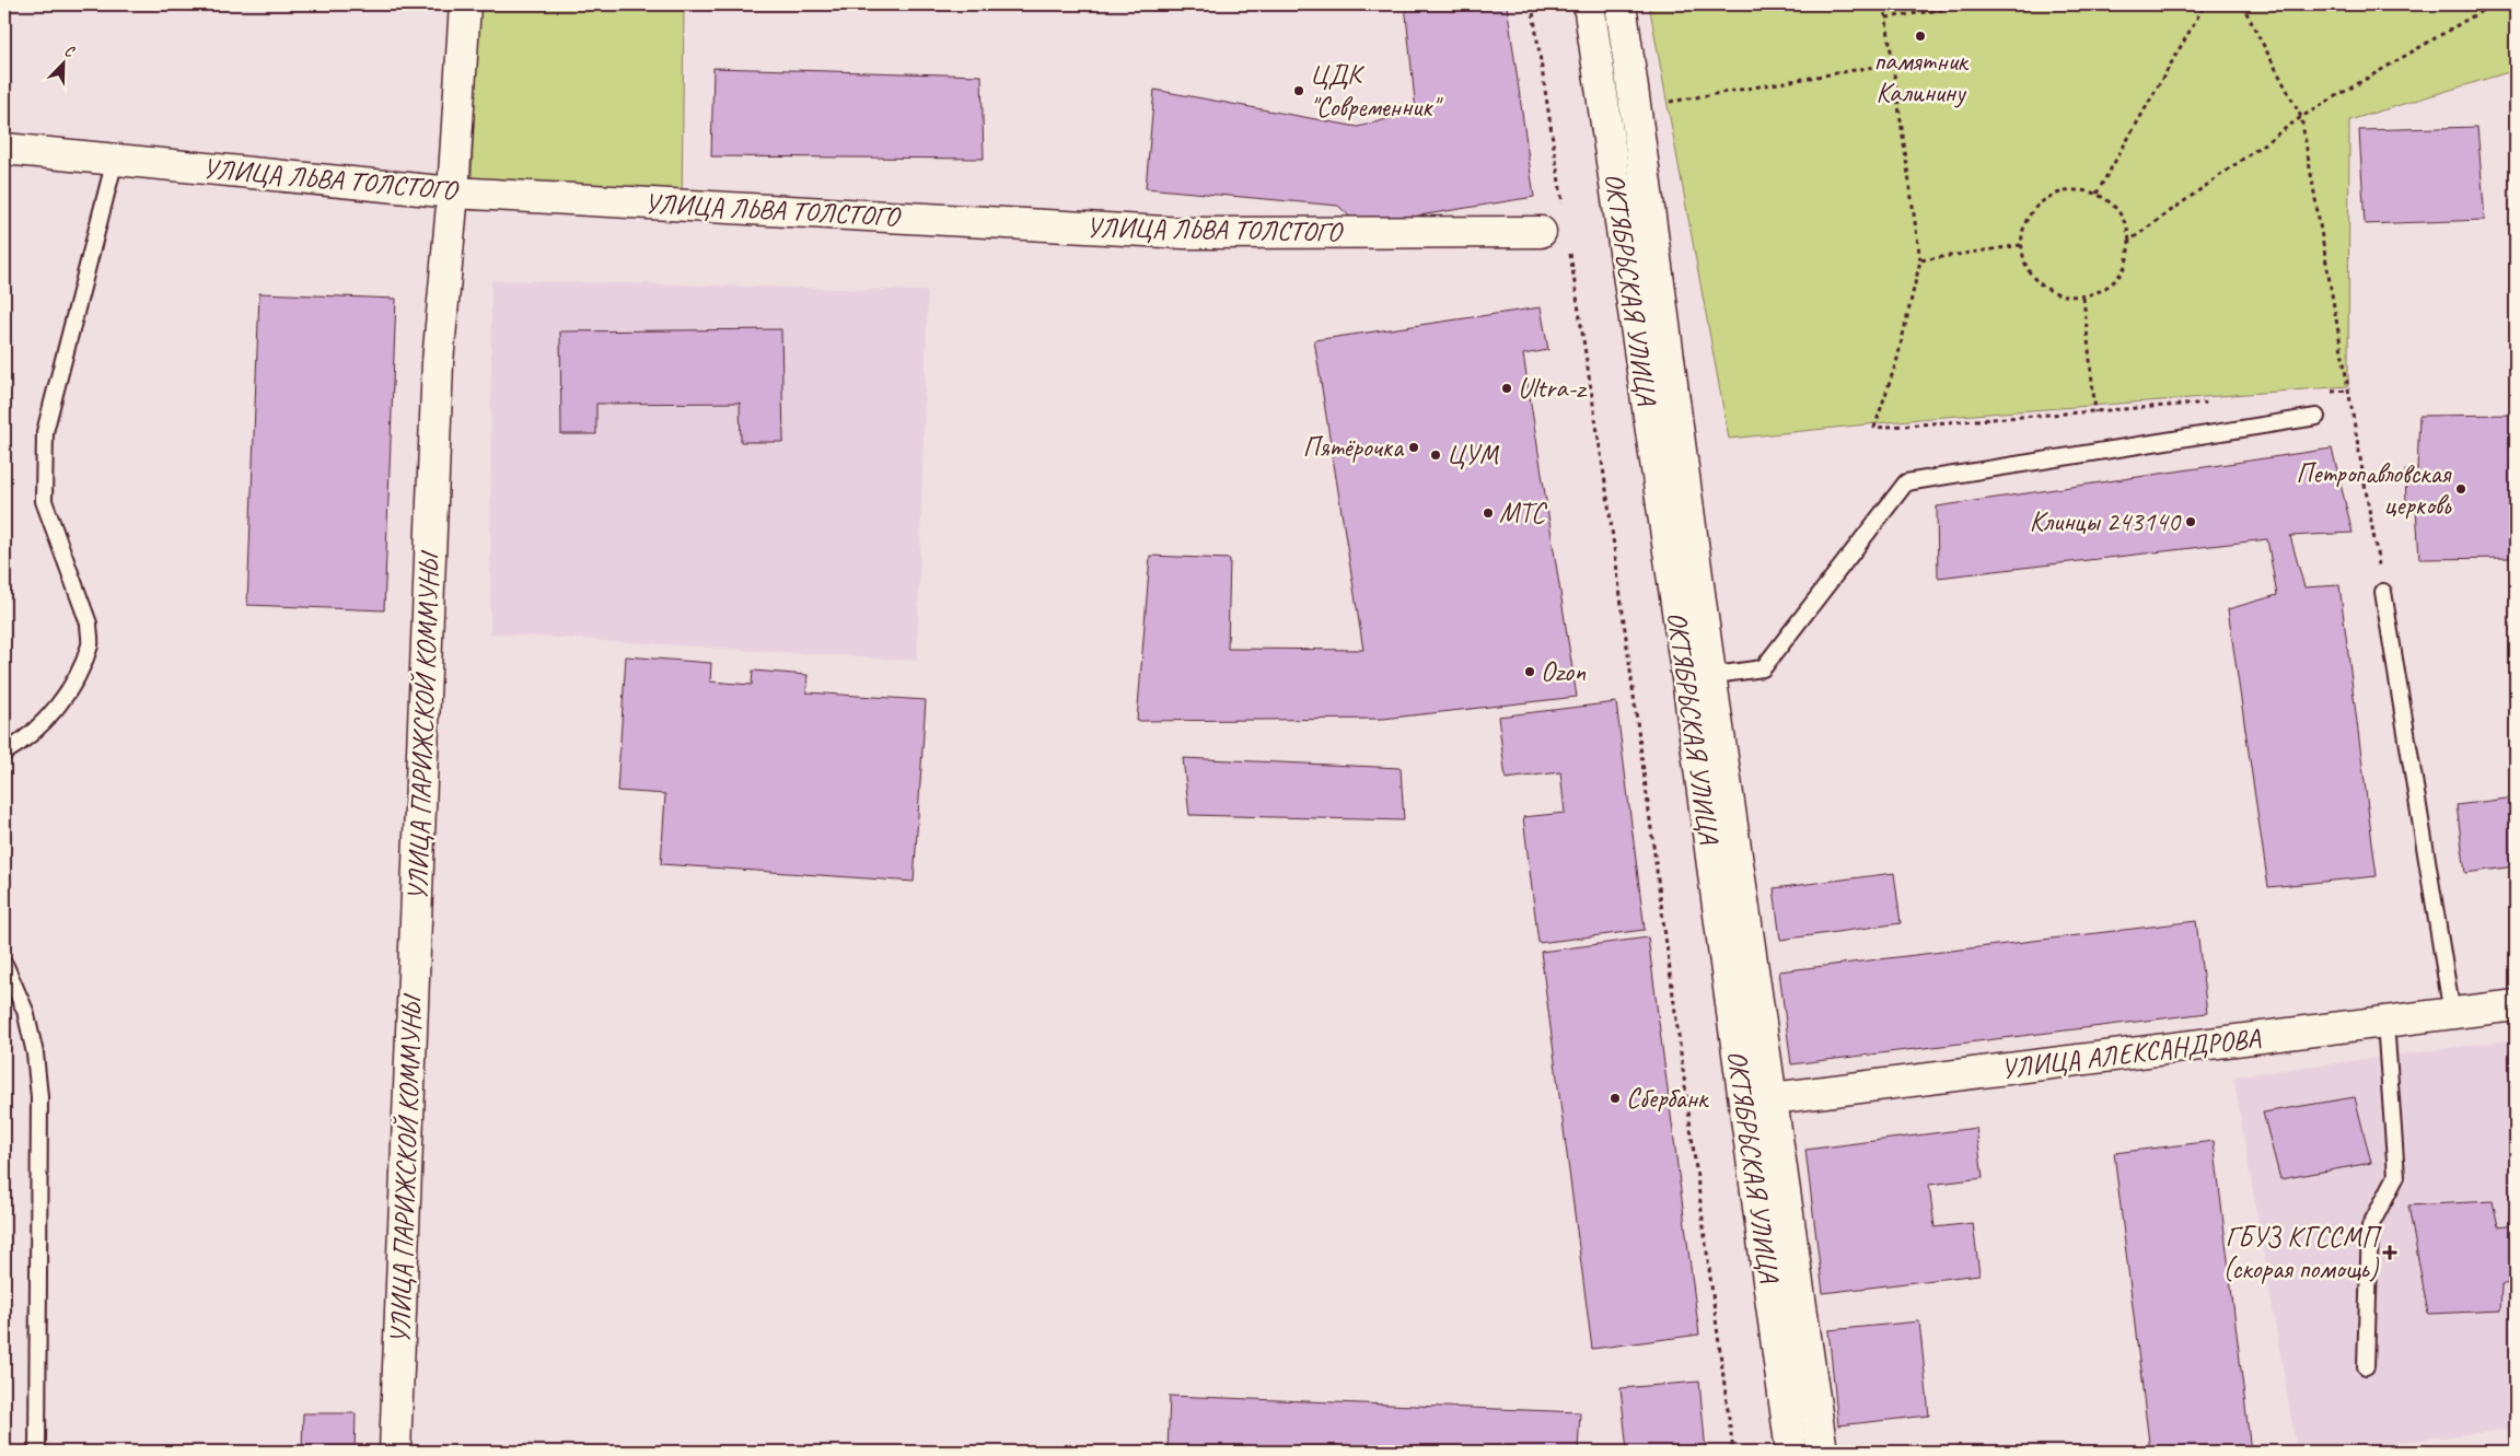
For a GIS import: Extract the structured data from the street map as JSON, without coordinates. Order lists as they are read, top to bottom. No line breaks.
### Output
{"streets":{"street":["УЛИЦА ЛЬВА ТОЛСТОГО","ОКТЯБРЬСКАЯ УЛИЦА","УЛИЦА ПАРИЖСКОЙ КОММУНЫ","УЛИЦА АЛЕКСАНДРОВА"]},"crossings":[["УЛИЦА ЛЬВА ТОЛСТОГО","УЛИЦА ПАРИЖСКОЙ КОММУНЫ"],["ОКТЯБРЬСКАЯ УЛИЦА","УЛИЦА АЛЕКСАНДРОВА"]],"places":{"other":["памятник Калинину","ЦДК \"Современник\"","Ultra-z","Пятёрочка","ЦУМ","Петропавловская церковь","МТС","Клинцы 243140","Ozon","Сбербанк"],"health":["ГБУЗ КГССМП (скорая помощь)"]},"north":"top right"}
